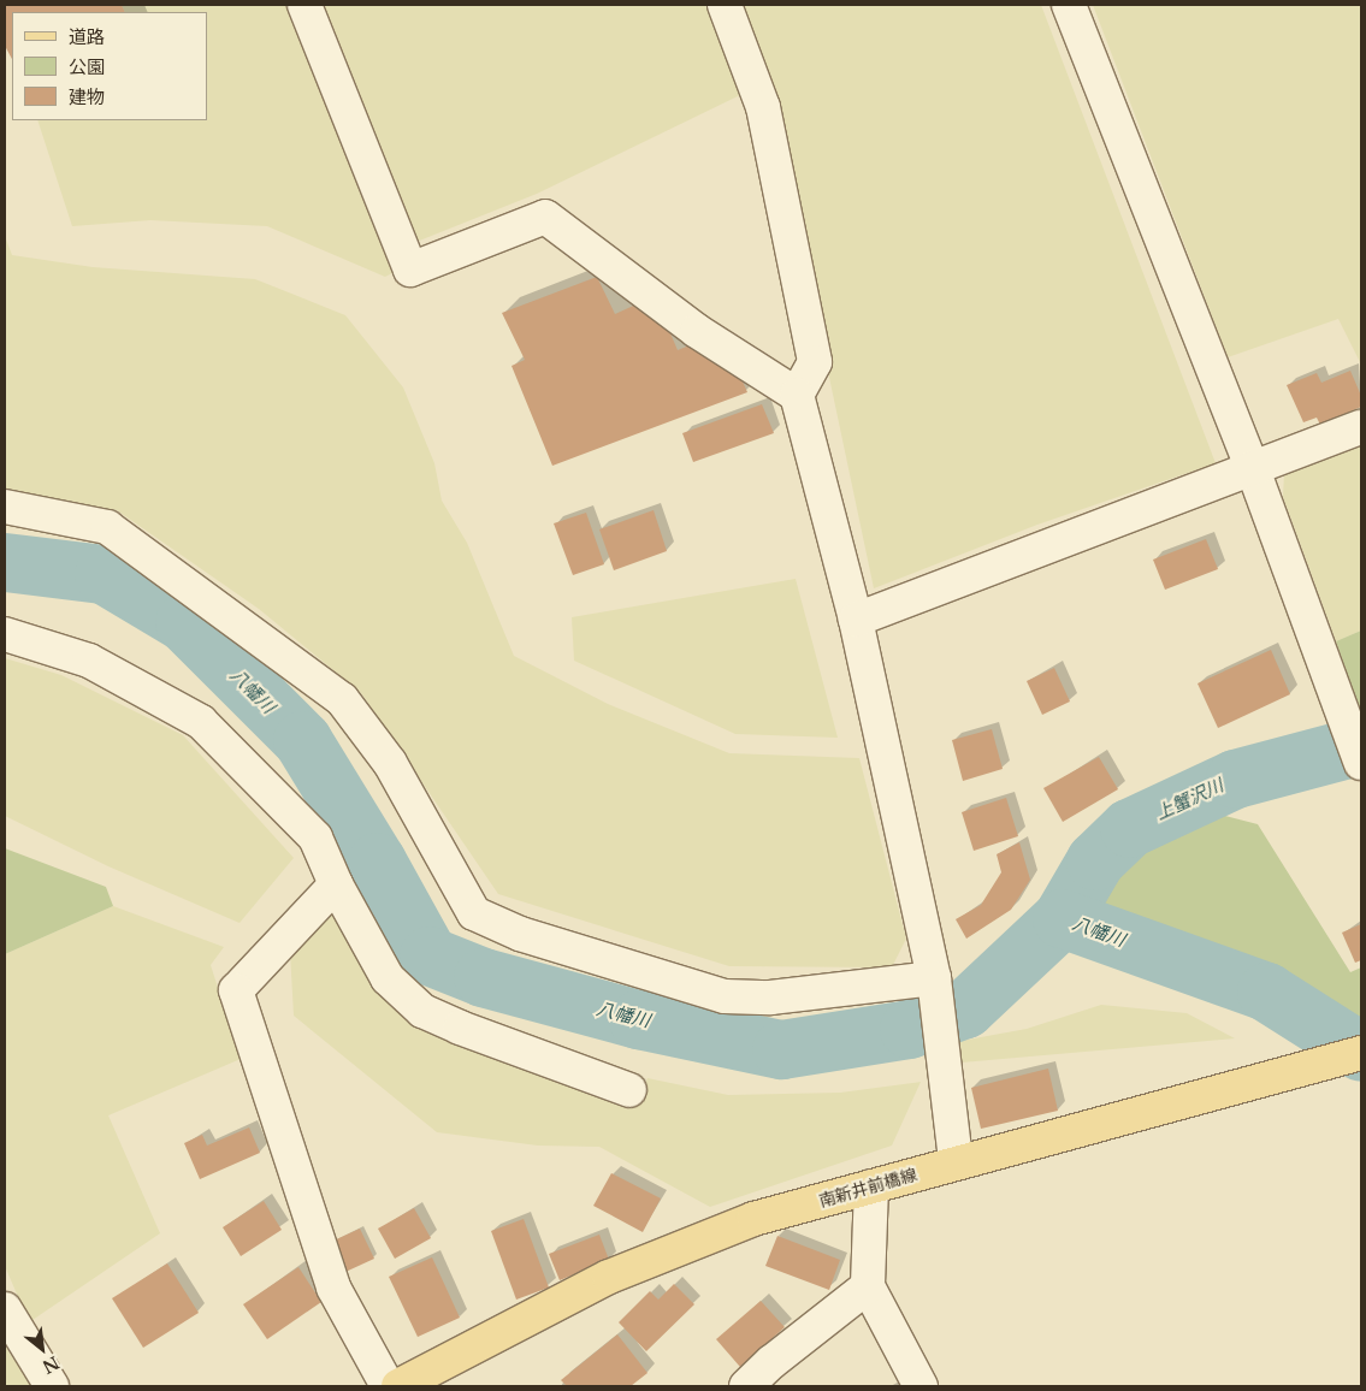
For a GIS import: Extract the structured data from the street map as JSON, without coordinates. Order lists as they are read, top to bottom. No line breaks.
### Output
{"streets":{"main road":["南新井前橋線"]},"water":["八幡川","上蟹沢川"],"legend":["道路","公園","建物"],"north":"bottom right"}
